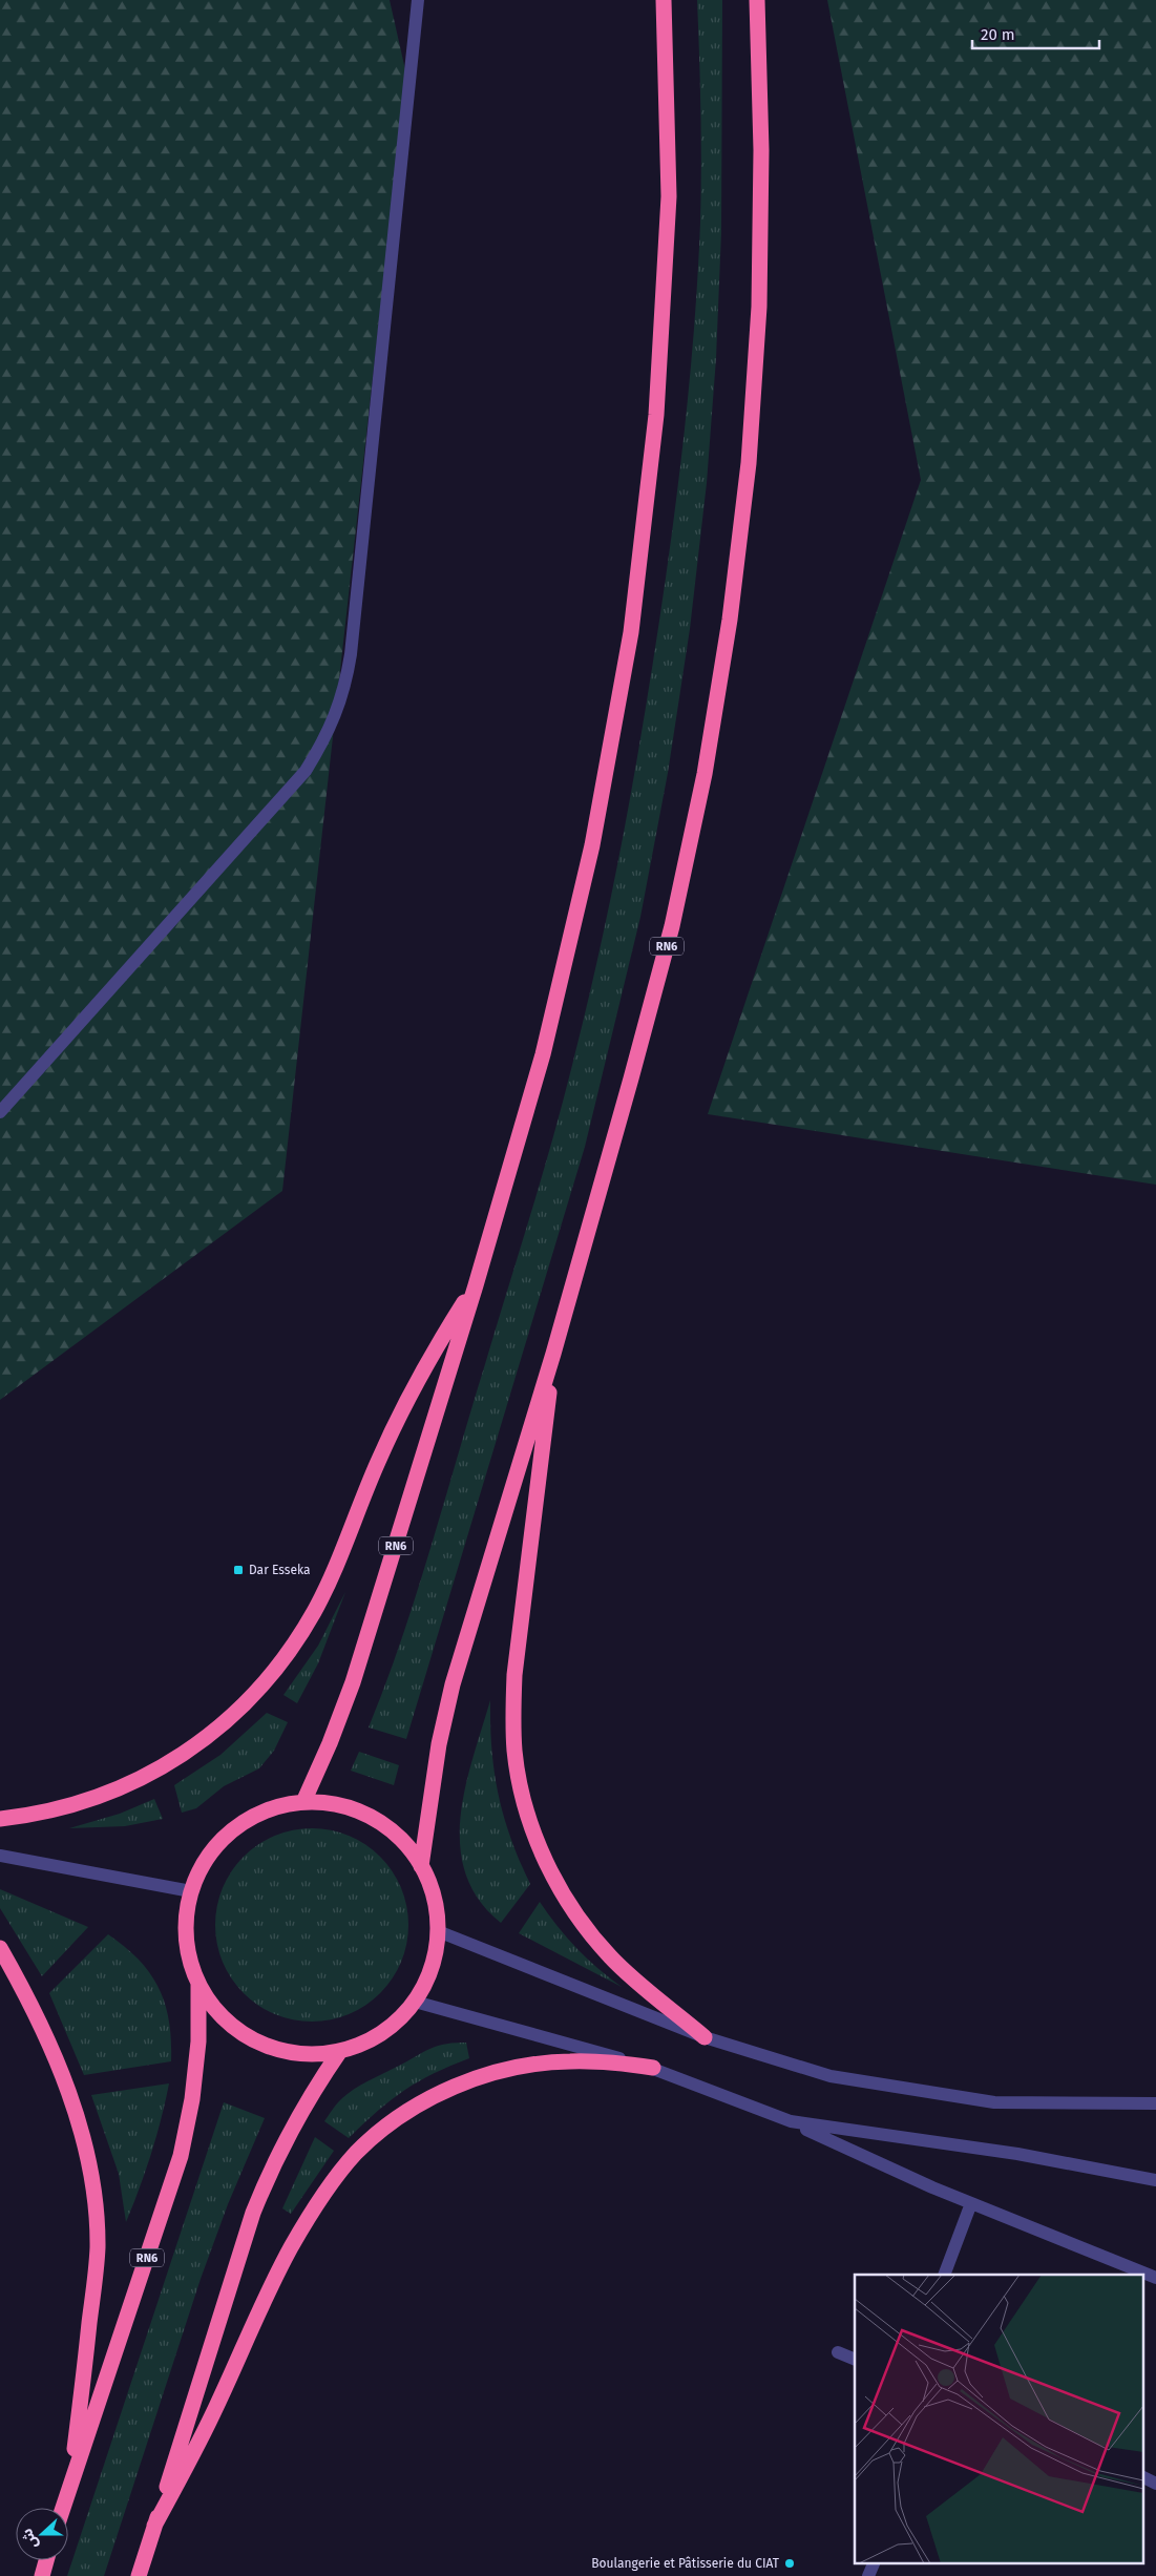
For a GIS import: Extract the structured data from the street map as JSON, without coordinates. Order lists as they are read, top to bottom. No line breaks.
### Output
{"streets":{"highway":["RN6"]},"places":{"transit":["Dar Esseka"],"other":["Boulangerie et Pâtisserie du CIAT"]},"scale_bar":"20 m","north":"left"}
